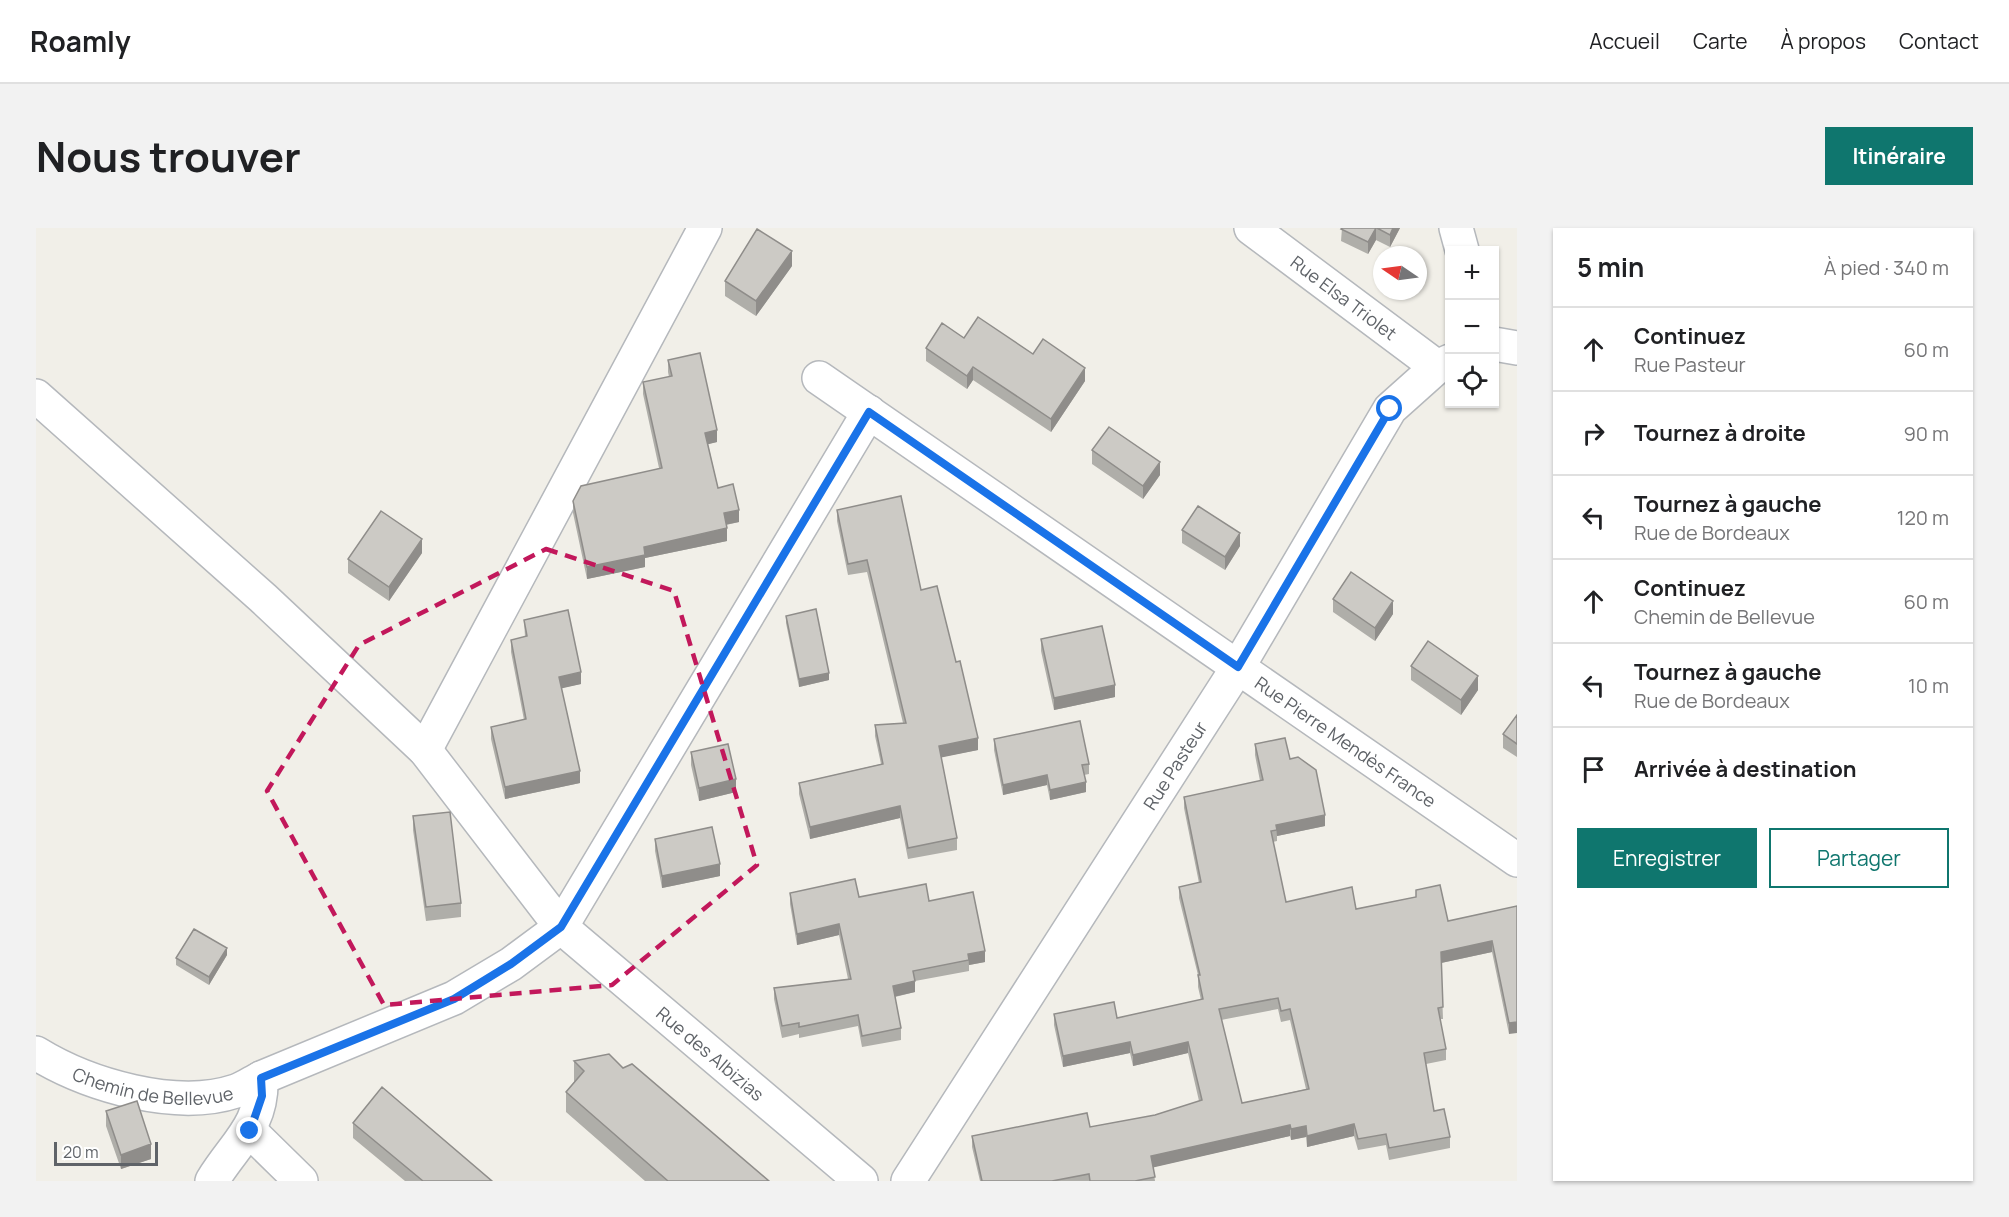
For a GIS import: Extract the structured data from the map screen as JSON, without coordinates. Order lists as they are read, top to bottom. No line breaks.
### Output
{"streets":{"street":["Rue Elsa Triolet","Rue Pierre Mendès France","Rue Pasteur","Rue des Albizias","Chemin de Bellevue"]},"crossings":[["Rue Elsa Triolet","Rue Pasteur"],["Rue Pierre Mendès France","Rue Pasteur"],["Rue des Albizias","Chemin de Bellevue"]],"scale_bar":"20 m","north":"left","page":{"header":"Roamly","nav":["Accueil","Carte","À propos","Contact"],"title":"Nous trouver","buttons":["Itinéraire",["Enregistrer","Partager"]],"heading":["5 min","À pied · 340 m"],"map_buttons":["+","−"],"list":[["Continuez","Rue Pasteur","60 m"],["Tournez à droite","90 m"],["Tournez à gauche","Rue de Bordeaux","120 m"],["Continuez","Chemin de Bellevue","60 m"],["Tournez à gauche","Rue de Bordeaux","10 m"],"Arrivée à destination"],"scale":"20 m"}}
